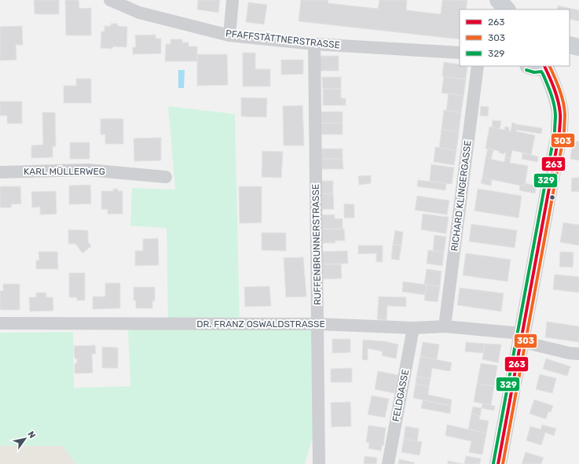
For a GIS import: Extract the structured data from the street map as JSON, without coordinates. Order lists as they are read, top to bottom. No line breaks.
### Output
{"streets":{"street":["PFAFFSTÄTTNERSTRASSE","KARL MÜLLERWEG","RICHARD KLINGERGASSE","RUFFENBRUNNERSTRASSE","DR. FRANZ OSWALDSTRASSE","FELDGASSE"]},"crossings":[["PFAFFSTÄTTNERSTRASSE","RUFFENBRUNNERSTRASSE"],["RICHARD KLINGERGASSE","DR. FRANZ OSWALDSTRASSE"],["RUFFENBRUNNERSTRASSE","DR. FRANZ OSWALDSTRASSE"],["DR. FRANZ OSWALDSTRASSE","FELDGASSE"]],"lines":["transit line 263","transit line 303","transit line 329"],"legend":["263","303","329"],"north":"top right"}
